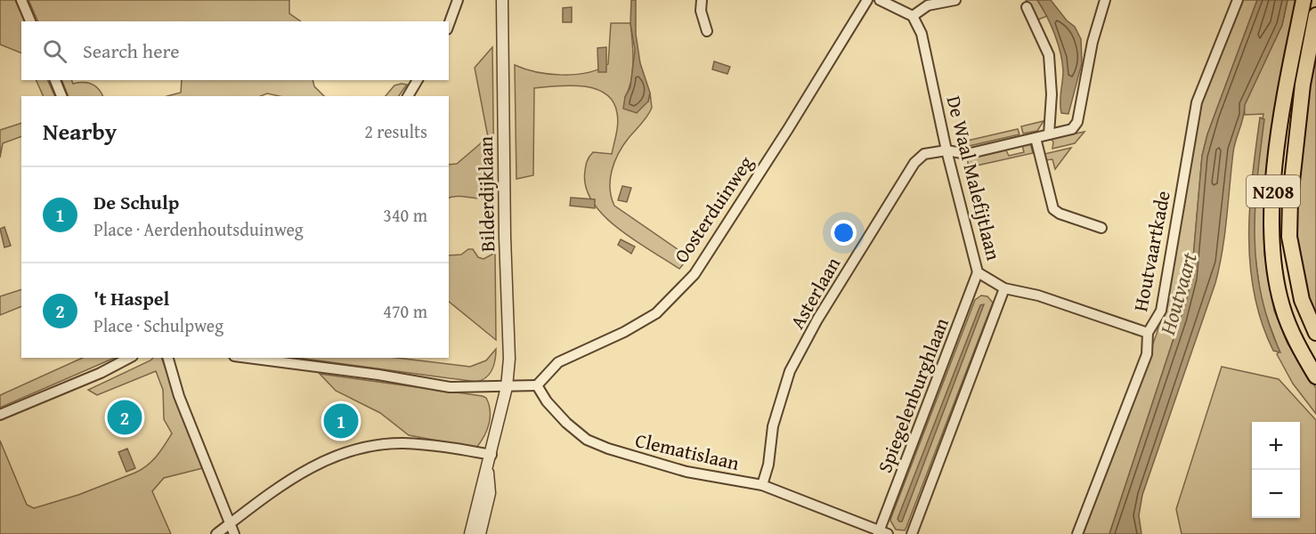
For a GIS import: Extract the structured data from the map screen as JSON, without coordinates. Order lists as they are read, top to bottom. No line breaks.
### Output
{"streets":{"main road":["N208"],"street":["De Waal Malefijtlaan","Bilderdijklaan","Oosterduinweg","Houtvaartkade","Asterlaan","Spiegelenburghlaan","Clematislaan"]},"crossings":[["De Waal Malefijtlaan","Houtvaartkade"],["De Waal Malefijtlaan","Asterlaan"],["De Waal Malefijtlaan","Spiegelenburghlaan"],["Oosterduinweg","Clematislaan"],["Asterlaan","Clematislaan"],["Spiegelenburghlaan","Clematislaan"]],"water":["Houtvaart"],"page":{"search":"Search here","heading":["Nearby","2 results"],"list":[{"mark":"1","name":"De Schulp","note":"Place · Aerdenhoutsduinweg","value":"340 m"},{"mark":"2","name":"'t Haspel","note":"Place · Schulpweg","value":"470 m"}],"pins":["2","1"],"map_buttons":["+","−"]}}
